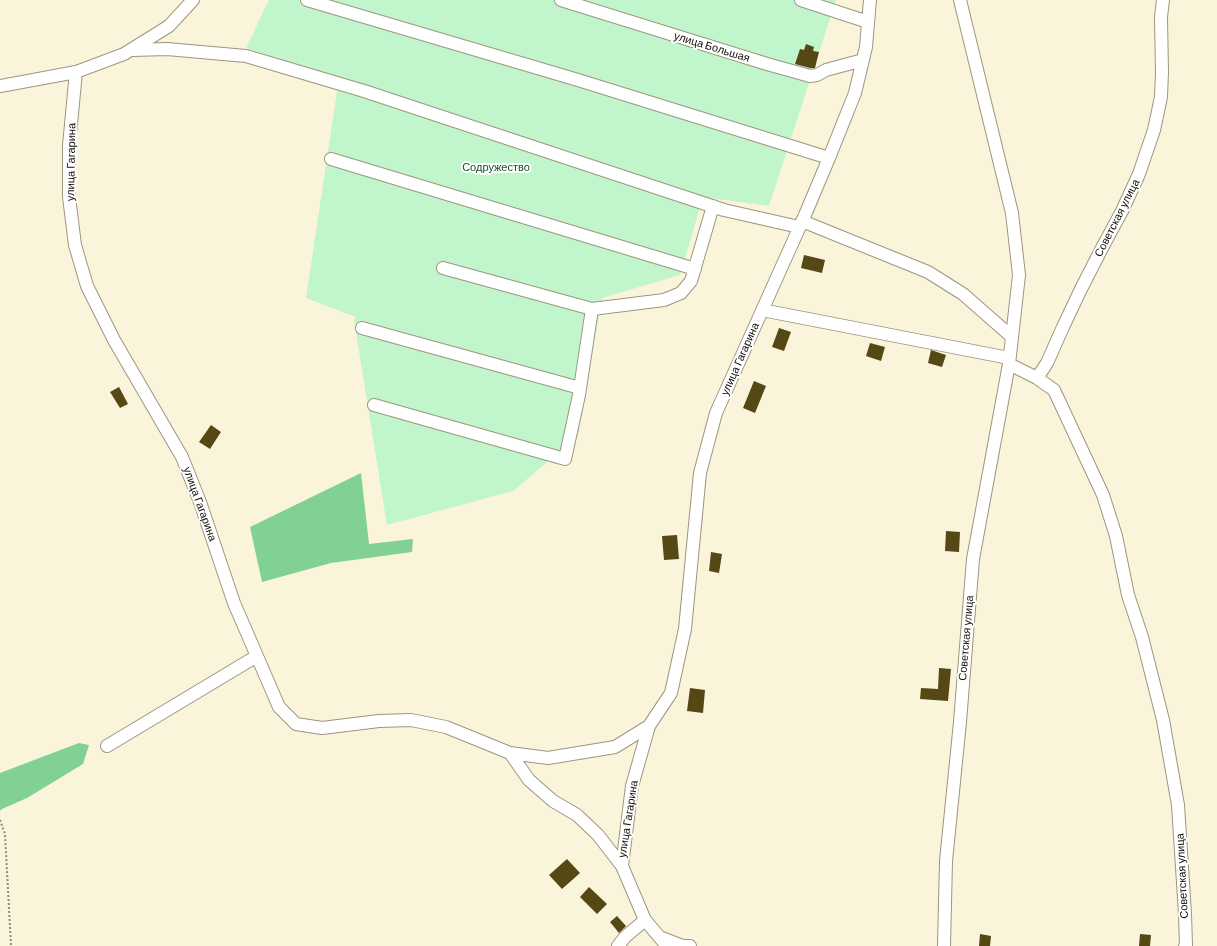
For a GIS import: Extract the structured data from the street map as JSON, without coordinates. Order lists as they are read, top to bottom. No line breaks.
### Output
{"streets":{"street":["улица Большая","улица Гагарина","Советская улица"]},"crossings":[["улица Большая","улица Гагарина"]],"parks":["Содружество"]}
